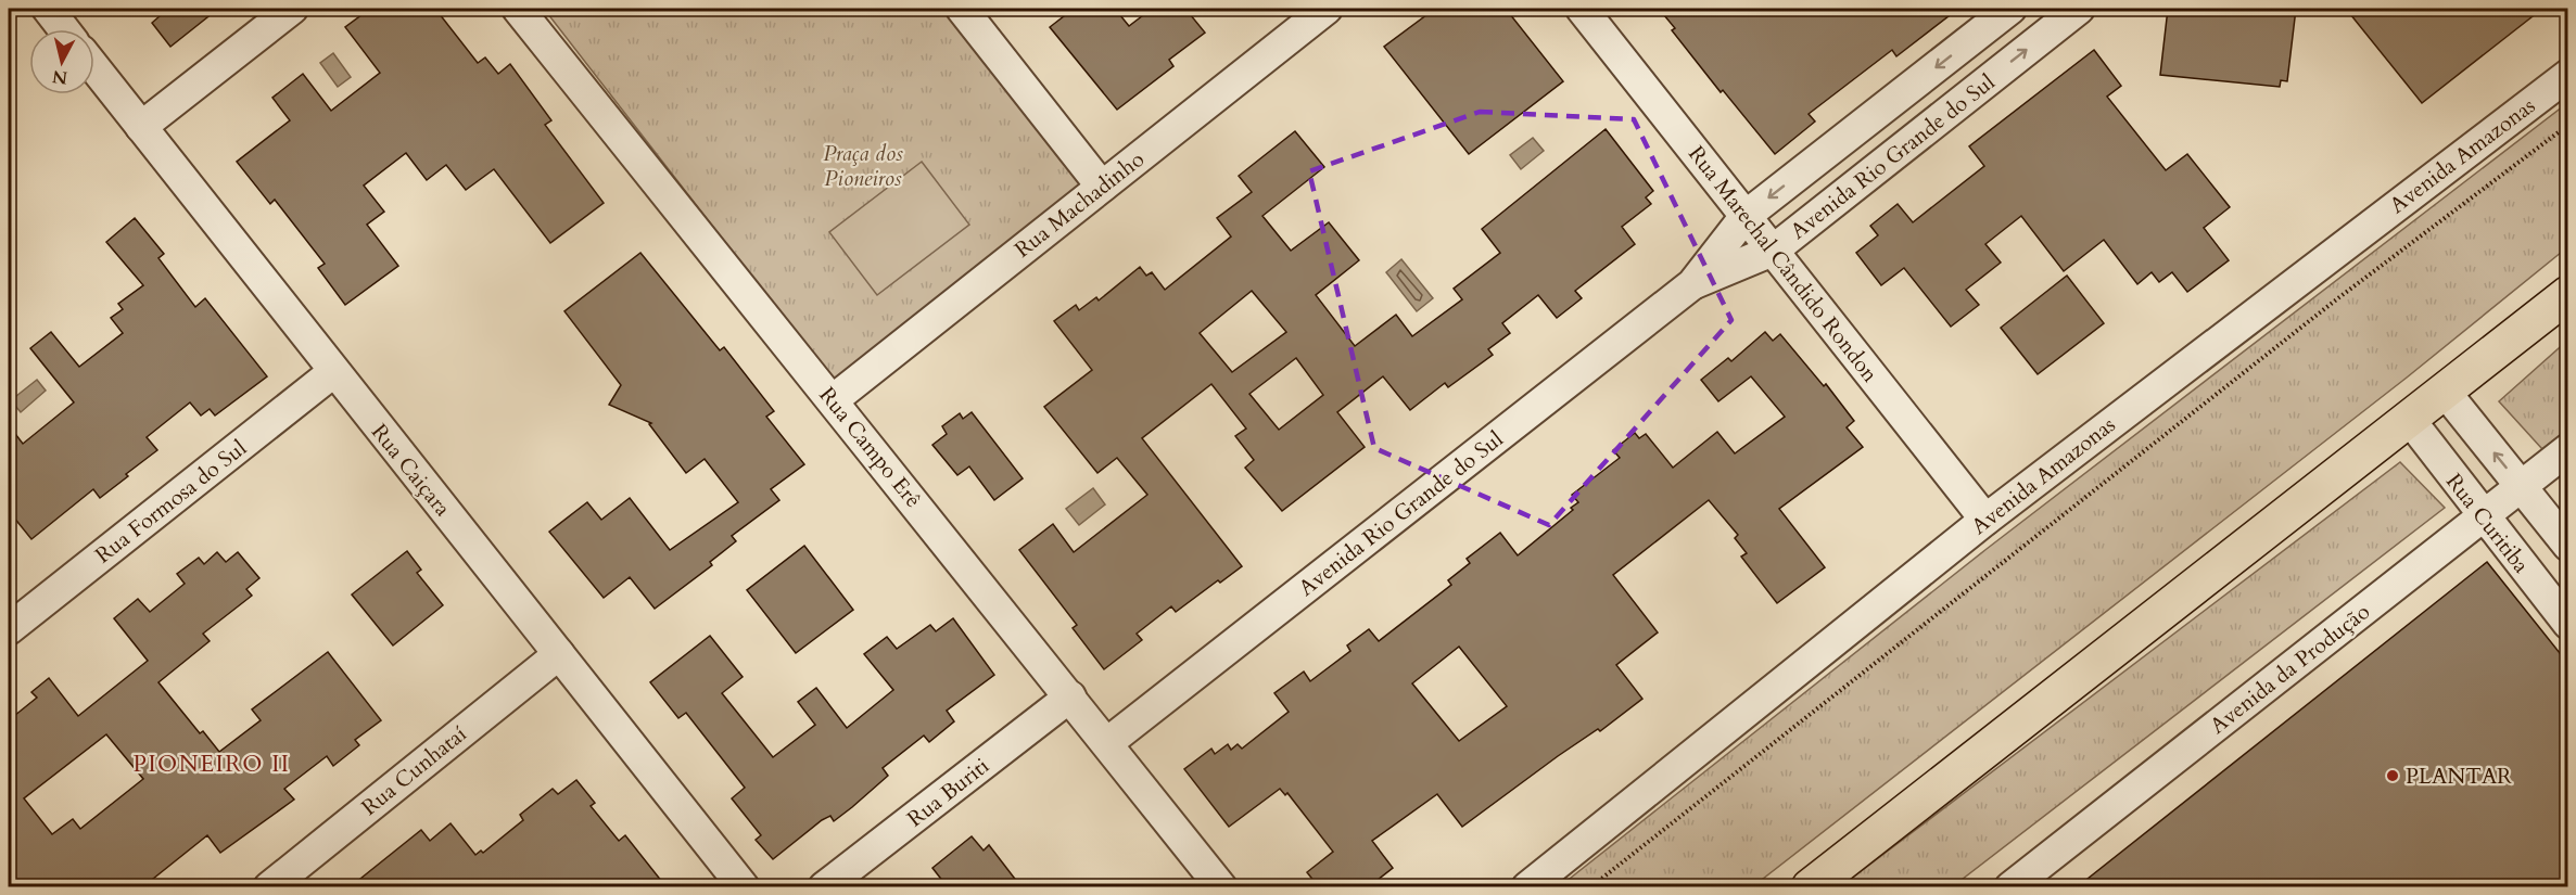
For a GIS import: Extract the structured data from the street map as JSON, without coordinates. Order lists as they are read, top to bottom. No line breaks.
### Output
{"streets":{"street":["Avenida Amazonas","Avenida Rio Grande do Sul","Rua Machadinho","Rua Marechal Cândido Rondon","Rua Campo Erê","Rua Caiçara","Rua Formosa do Sul","Rua Curitiba","Avenida da Produção","Rua Cunhataí","Rua Buriti"]},"crossings":[["Avenida Amazonas","Rua Marechal Cândido Rondon"],["Avenida Rio Grande do Sul","Rua Marechal Cândido Rondon"],["Avenida Rio Grande do Sul","Rua Campo Erê"],["Rua Machadinho","Rua Campo Erê"],["Rua Campo Erê","Rua Buriti"],["Rua Caiçara","Rua Formosa do Sul"],["Rua Caiçara","Rua Cunhataí"],["Rua Curitiba","Avenida da Produção"]],"districts":["PIONEIRO II"],"parks":["Praça dos Pioneiros"],"places":["PLANTAR"],"north":"bottom"}
